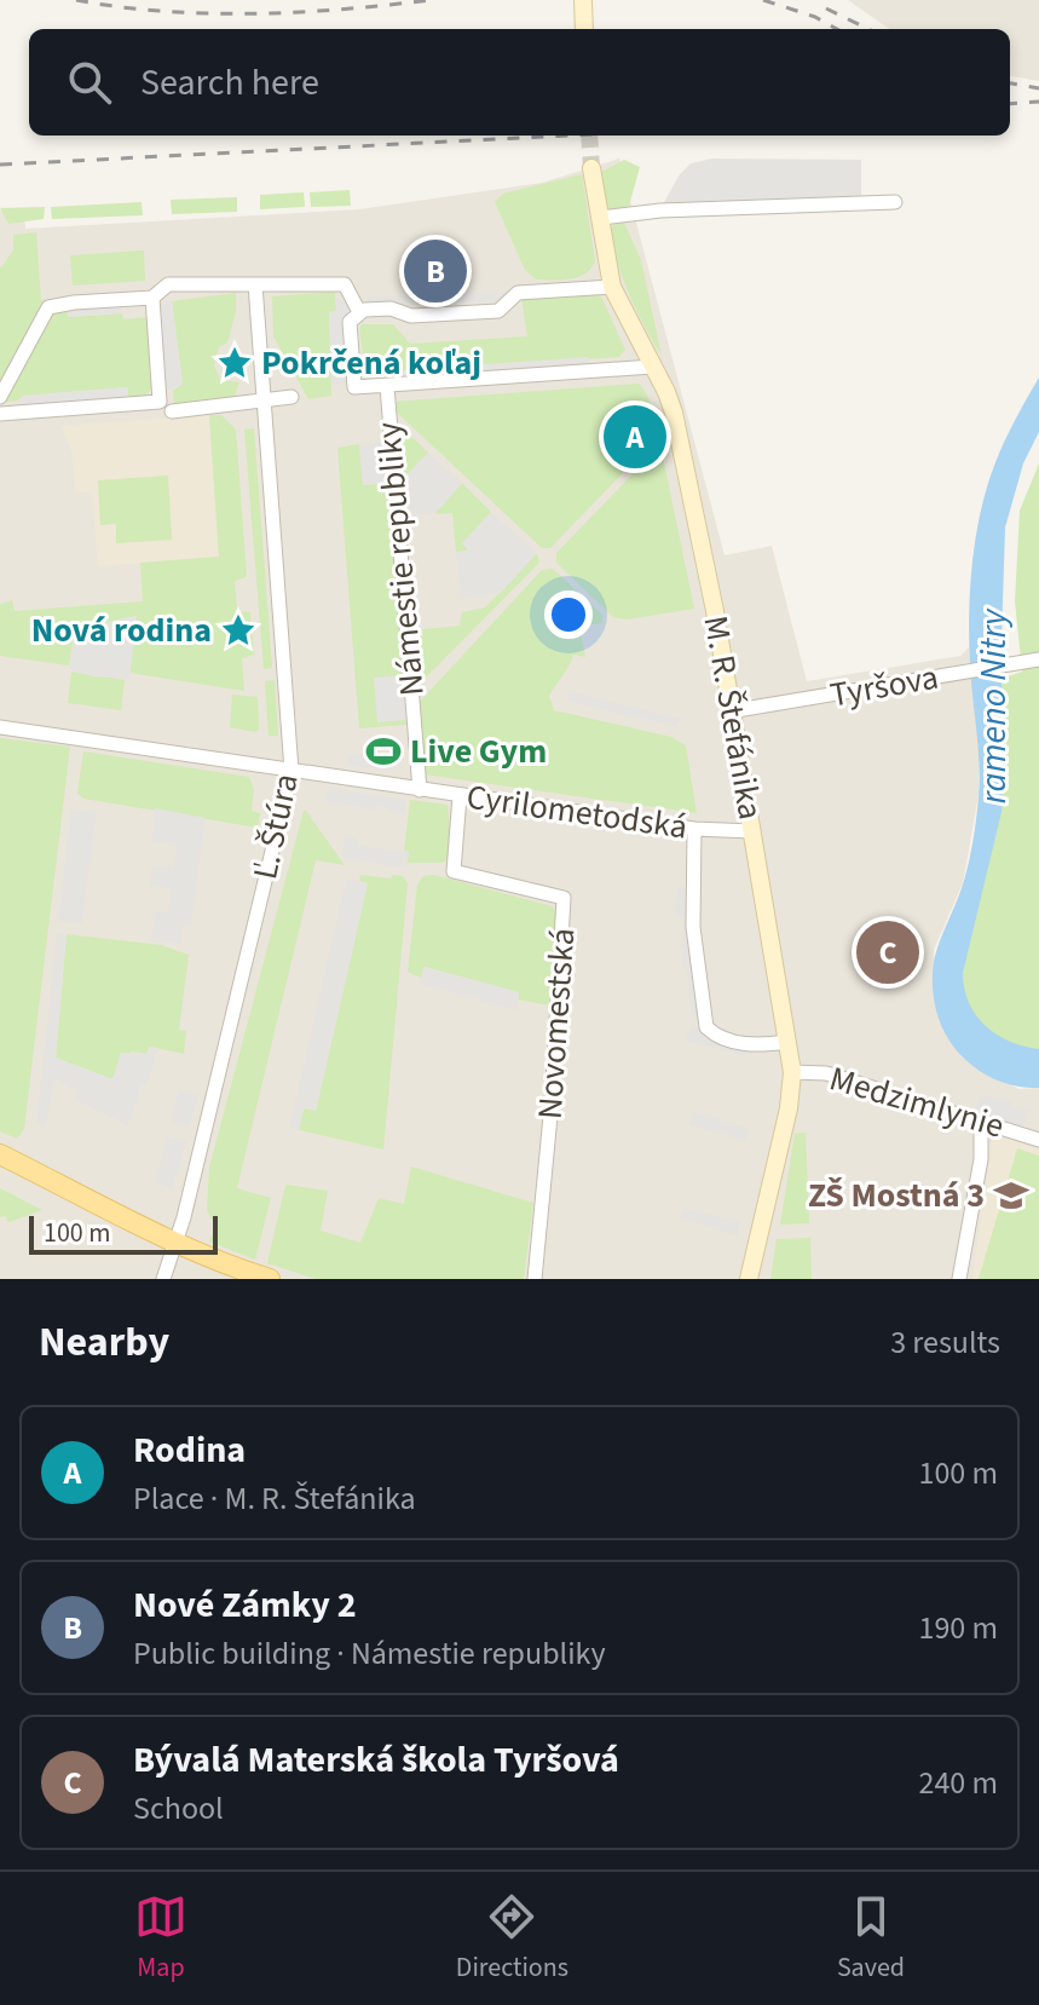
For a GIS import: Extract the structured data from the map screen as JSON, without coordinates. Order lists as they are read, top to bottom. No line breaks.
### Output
{"streets":{"street":["Námestie republiky","Tyršova","M. R. Štefánika","Cyrilometodská","Ľ. Štúra","Novomestská","Medzimlynie"]},"crossings":[["Námestie republiky","M. R. Štefánika"],["Námestie republiky","Cyrilometodská"],["Tyršova","M. R. Štefánika"],["M. R. Štefánika","Cyrilometodská"],["M. R. Štefánika","Medzimlynie"],["Cyrilometodská","Ľ. Štúra"],["Cyrilometodská","Novomestská"]],"water":["rameno Nitry"],"places":{"place":["Pokrčená koľaj","Nová rodina"],"sports":["Live Gym"],"school or university":["ZŠ Mostná 3"]},"scale_bar":"100 m","page":{"search":"Search here","pins":["B","A","C"],"scale":"100 m","heading":["Nearby","3 results"],"list":[{"mark":"A","name":"Rodina","note":"Place · M. R. Štefánika","value":"100 m"},{"mark":"B","name":"Nové Zámky 2","note":"Public building · Námestie republiky","value":"190 m"},{"mark":"C","name":"Bývalá Materská škola Tyršová","note":"School","value":"240 m"}],"nav":["Map","Directions","Saved"]}}
